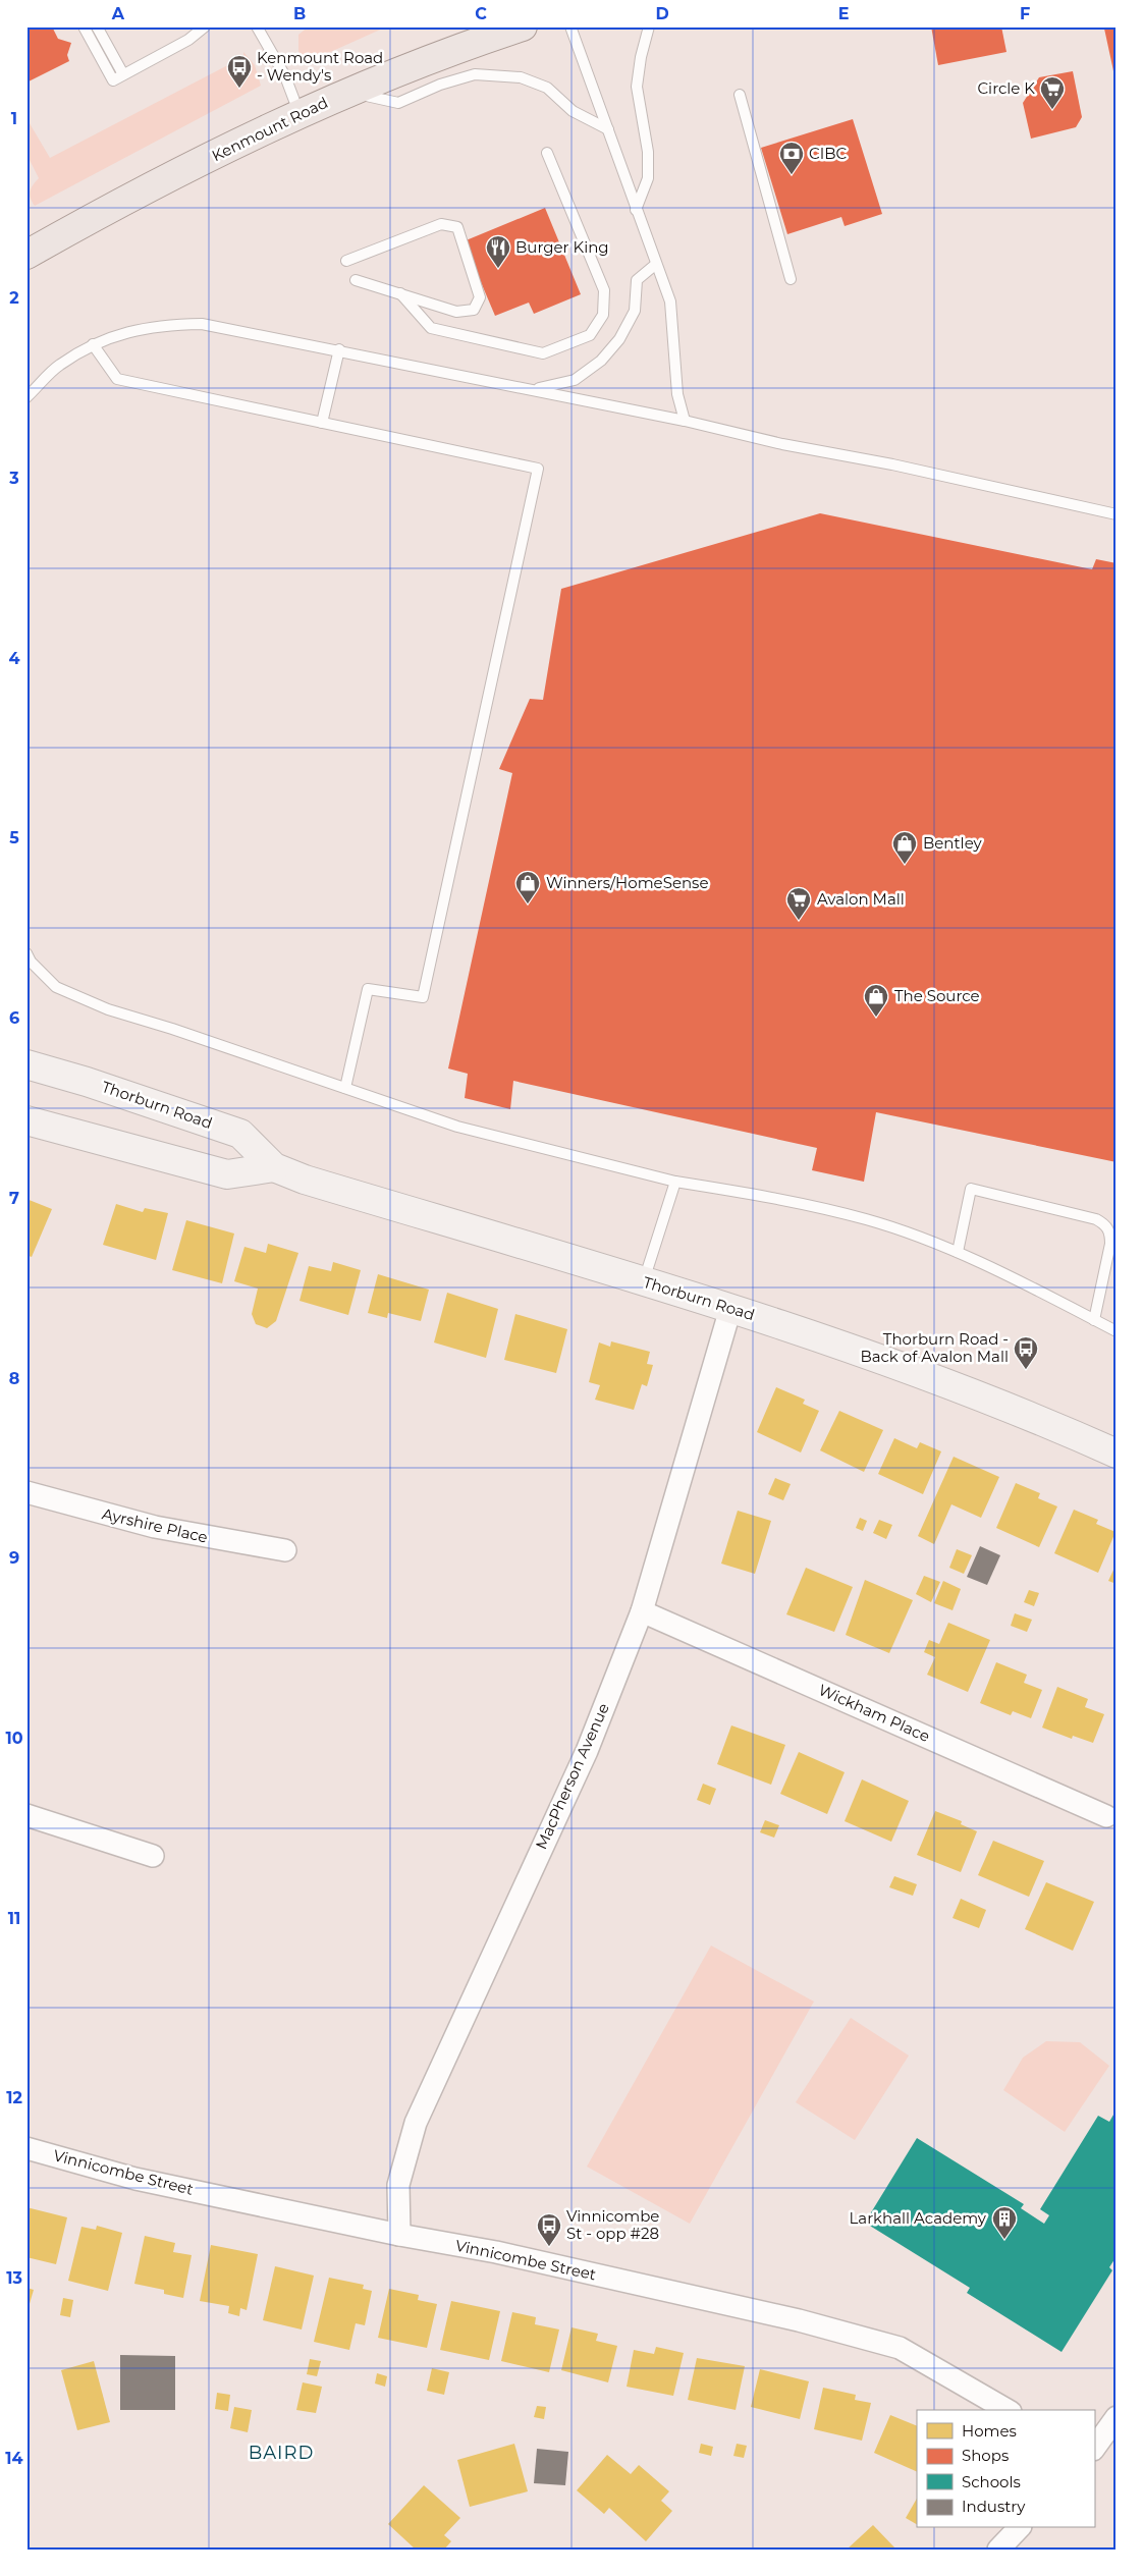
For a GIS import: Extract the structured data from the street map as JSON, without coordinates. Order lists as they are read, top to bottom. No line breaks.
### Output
{"streets":{"main road":["Kenmount Road","Thorburn Road"],"street":["Ayrshire Place","Wickham Place","MacPherson Avenue","Vinnicombe Street"]},"crossings":[["Thorburn Road","MacPherson Avenue"],["Wickham Place","MacPherson Avenue"],["MacPherson Avenue","Vinnicombe Street"]],"districts":["BAIRD"],"places":{"bus stop":["Kenmount Road - Wendy's","Thorburn Road - Back of Avalon Mall","Vinnicombe St - opp #28"],"supermarket":["Circle K","Avalon Mall"],"bank":["CIBC"],"restaurant":["Burger King"],"shop":["Bentley","Winners/HomeSense","The Source"],"building":["Larkhall Academy"]},"legend":["Homes","Shops","Schools","Industry"],"grid":{"columns":["A","B","C","D","E","F"],"rows":["1","2","3","4","5","6","7","8","9","10","11","12","13","14"]}}
